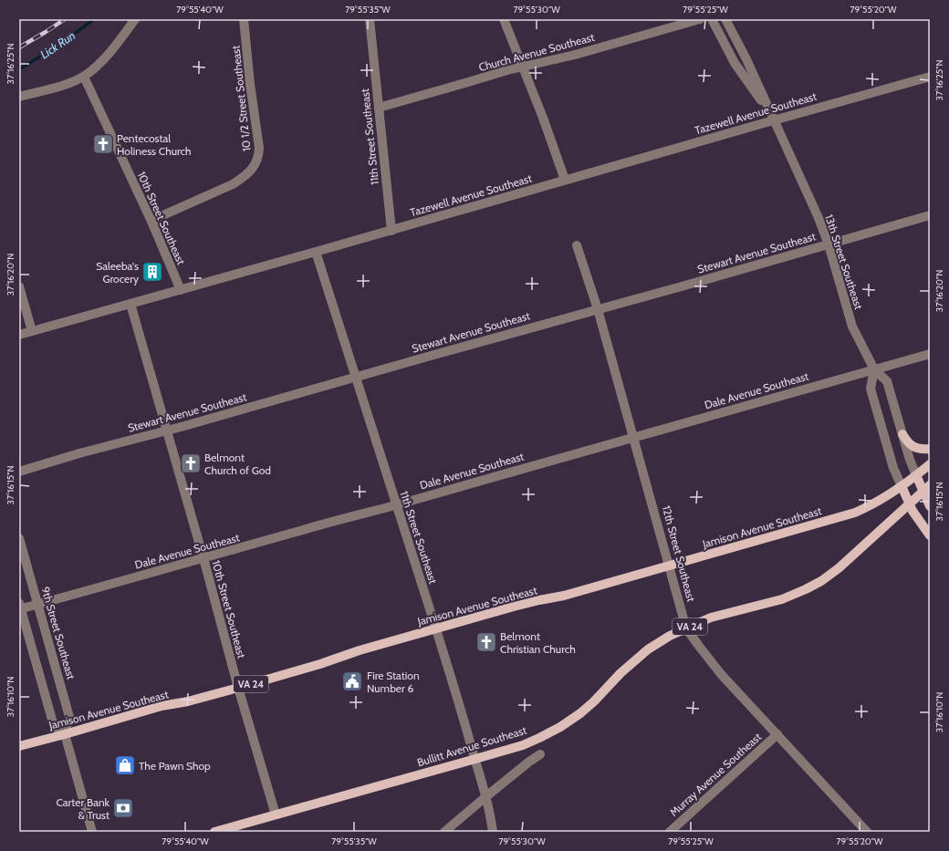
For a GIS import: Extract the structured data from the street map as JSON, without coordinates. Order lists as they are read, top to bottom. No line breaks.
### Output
{"streets":{"main road":["13th Street Southeast","Jamison Avenue Southeast","VA 24","Bullitt Avenue Southeast"],"street":["Church Avenue Southeast","10 1/2 Street Southeast","Tazewell Avenue Southeast","11th Street Southeast","10th Street Southeast","Stewart Avenue Southeast","Dale Avenue Southeast","12th Street Southeast","9th Street Southeast","Murray Avenue Southeast"]},"crossings":[["Church Avenue Southeast","11th Street Southeast"],["10 1/2 Street Southeast","10th Street Southeast"],["Tazewell Avenue Southeast","11th Street Southeast"],["Tazewell Avenue Southeast","10th Street Southeast"],["Tazewell Avenue Southeast","13th Street Southeast"],["11th Street Southeast","Stewart Avenue Southeast"],["11th Street Southeast","Dale Avenue Southeast"],["11th Street Southeast","Jamison Avenue Southeast"],["11th Street Southeast","Bullitt Avenue Southeast"],["10th Street Southeast","Stewart Avenue Southeast"],["10th Street Southeast","Dale Avenue Southeast"],["10th Street Southeast","Jamison Avenue Southeast"],["10th Street Southeast","Bullitt Avenue Southeast"],["Stewart Avenue Southeast","13th Street Southeast"],["Stewart Avenue Southeast","12th Street Southeast"],["13th Street Southeast","Dale Avenue Southeast"],["13th Street Southeast","Jamison Avenue Southeast"],["13th Street Southeast","VA 24"],["Dale Avenue Southeast","12th Street Southeast"],["Dale Avenue Southeast","9th Street Southeast"],["Jamison Avenue Southeast","12th Street Southeast"],["Jamison Avenue Southeast","9th Street Southeast"],["12th Street Southeast","Bullitt Avenue Southeast"],["12th Street Southeast","Murray Avenue Southeast"],["VA 24","Bullitt Avenue Southeast"]],"water":["Lick Run"],"places":{"church":["Pentecostal Holiness Church","Belmont Church of God","Belmont Christian Church"],"building":["Saleeba's Grocery"],"public building":["Fire Station Number 6"],"shop":["The Pawn Shop"],"bank":["Carter Bank & Trust"]},"coordinates":["79°55'40\"W","79°55'35\"W","79°55'30\"W","79°55'25\"W","79°55'20\"W","37°16'25\"N","37°16'20\"N","37°16'15\"N","37°16'10\"N"]}
